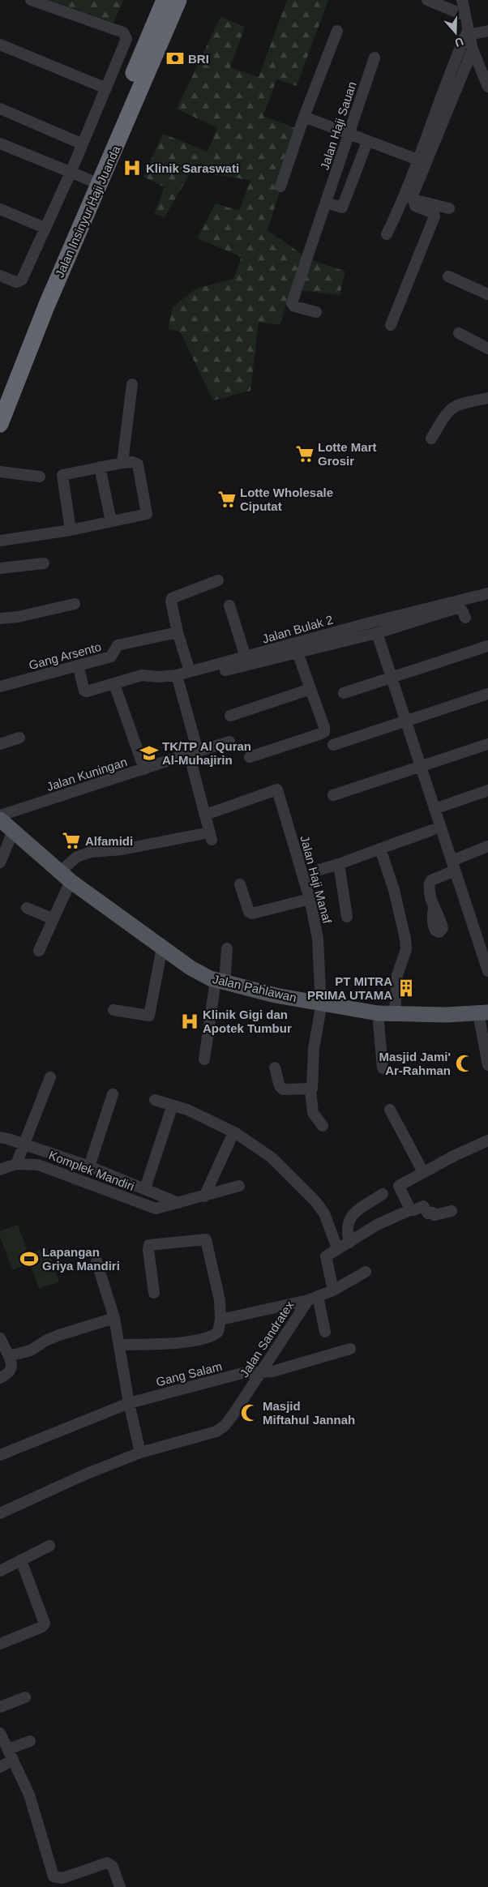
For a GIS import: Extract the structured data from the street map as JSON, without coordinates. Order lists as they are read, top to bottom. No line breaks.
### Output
{"streets":{"highway":["Jalan Insinyur Haji Juanda"],"main road":["Jalan Pahlawan"],"street":["Jalan Haji Sauan","Jalan Bulak 2","Gang Arsento","Jalan Kuningan","Jalan Haji Manaf","Komplek Mandiri","Jalan Sandratex","Gang Salam"]},"crossings":[["Jalan Bulak 2","Gang Arsento"],["Jalan Kuningan","Jalan Pahlawan"],["Jalan Haji Manaf","Jalan Pahlawan"],["Jalan Sandratex","Gang Salam"]],"places":{"bank":["BRI"],"hospital":["Klinik Saraswati","Klinik Gigi dan Apotek Tumbur"],"supermarket":["Lotte Mart Grosir","Lotte Wholesale Ciputat","Alfamidi"],"school or university":["TK/TP Al Quran Al-Muhajirin"],"building":["PT MITRA PRIMA UTAMA"],"mosque":["Masjid Jami' Ar-Rahman","Masjid Miftahul Jannah"],"sports":["Lapangan Griya Mandiri"]},"north":"bottom"}
